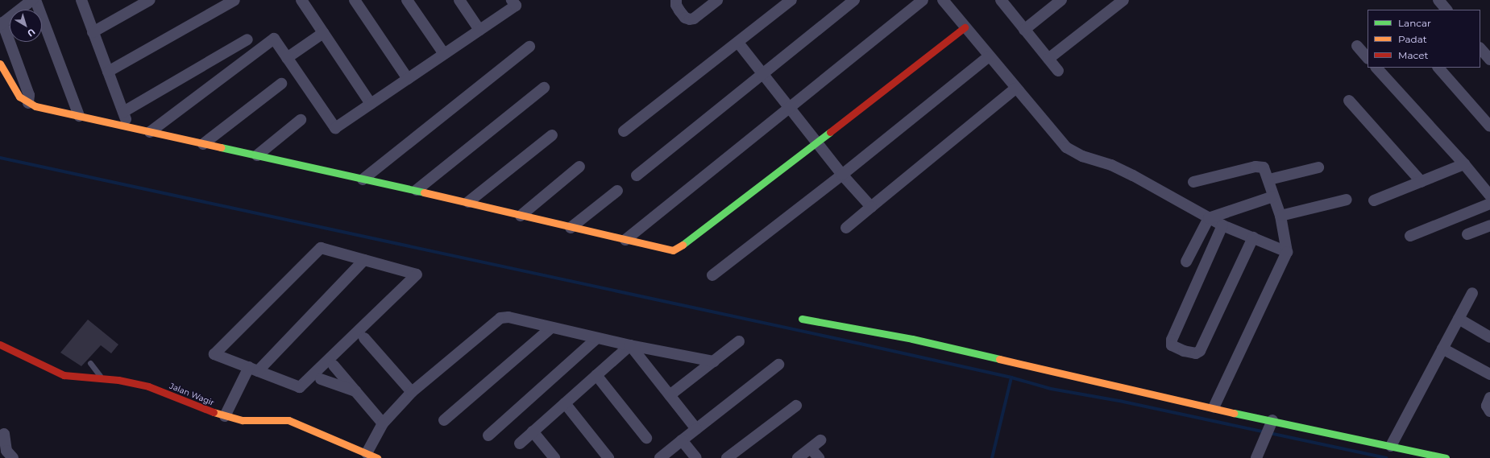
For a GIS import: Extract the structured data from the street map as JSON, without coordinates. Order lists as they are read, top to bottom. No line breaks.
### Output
{"streets":{"street":["Jalan Wagir"]},"legend":["Lancar","Padat","Macet"],"north":"bottom right"}
